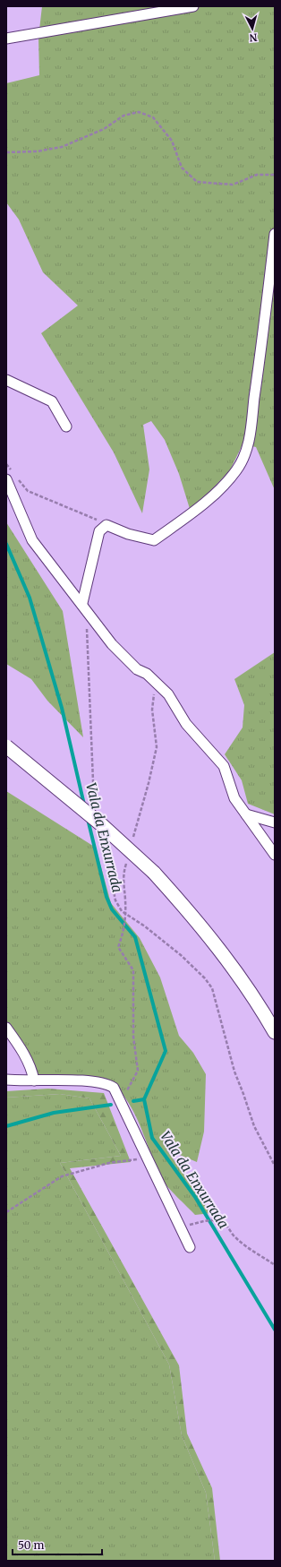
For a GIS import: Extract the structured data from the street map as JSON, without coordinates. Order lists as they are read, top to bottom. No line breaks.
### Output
{"water":["Vala da Enxurrada"],"scale_bar":"50 m","north":"bottom"}
